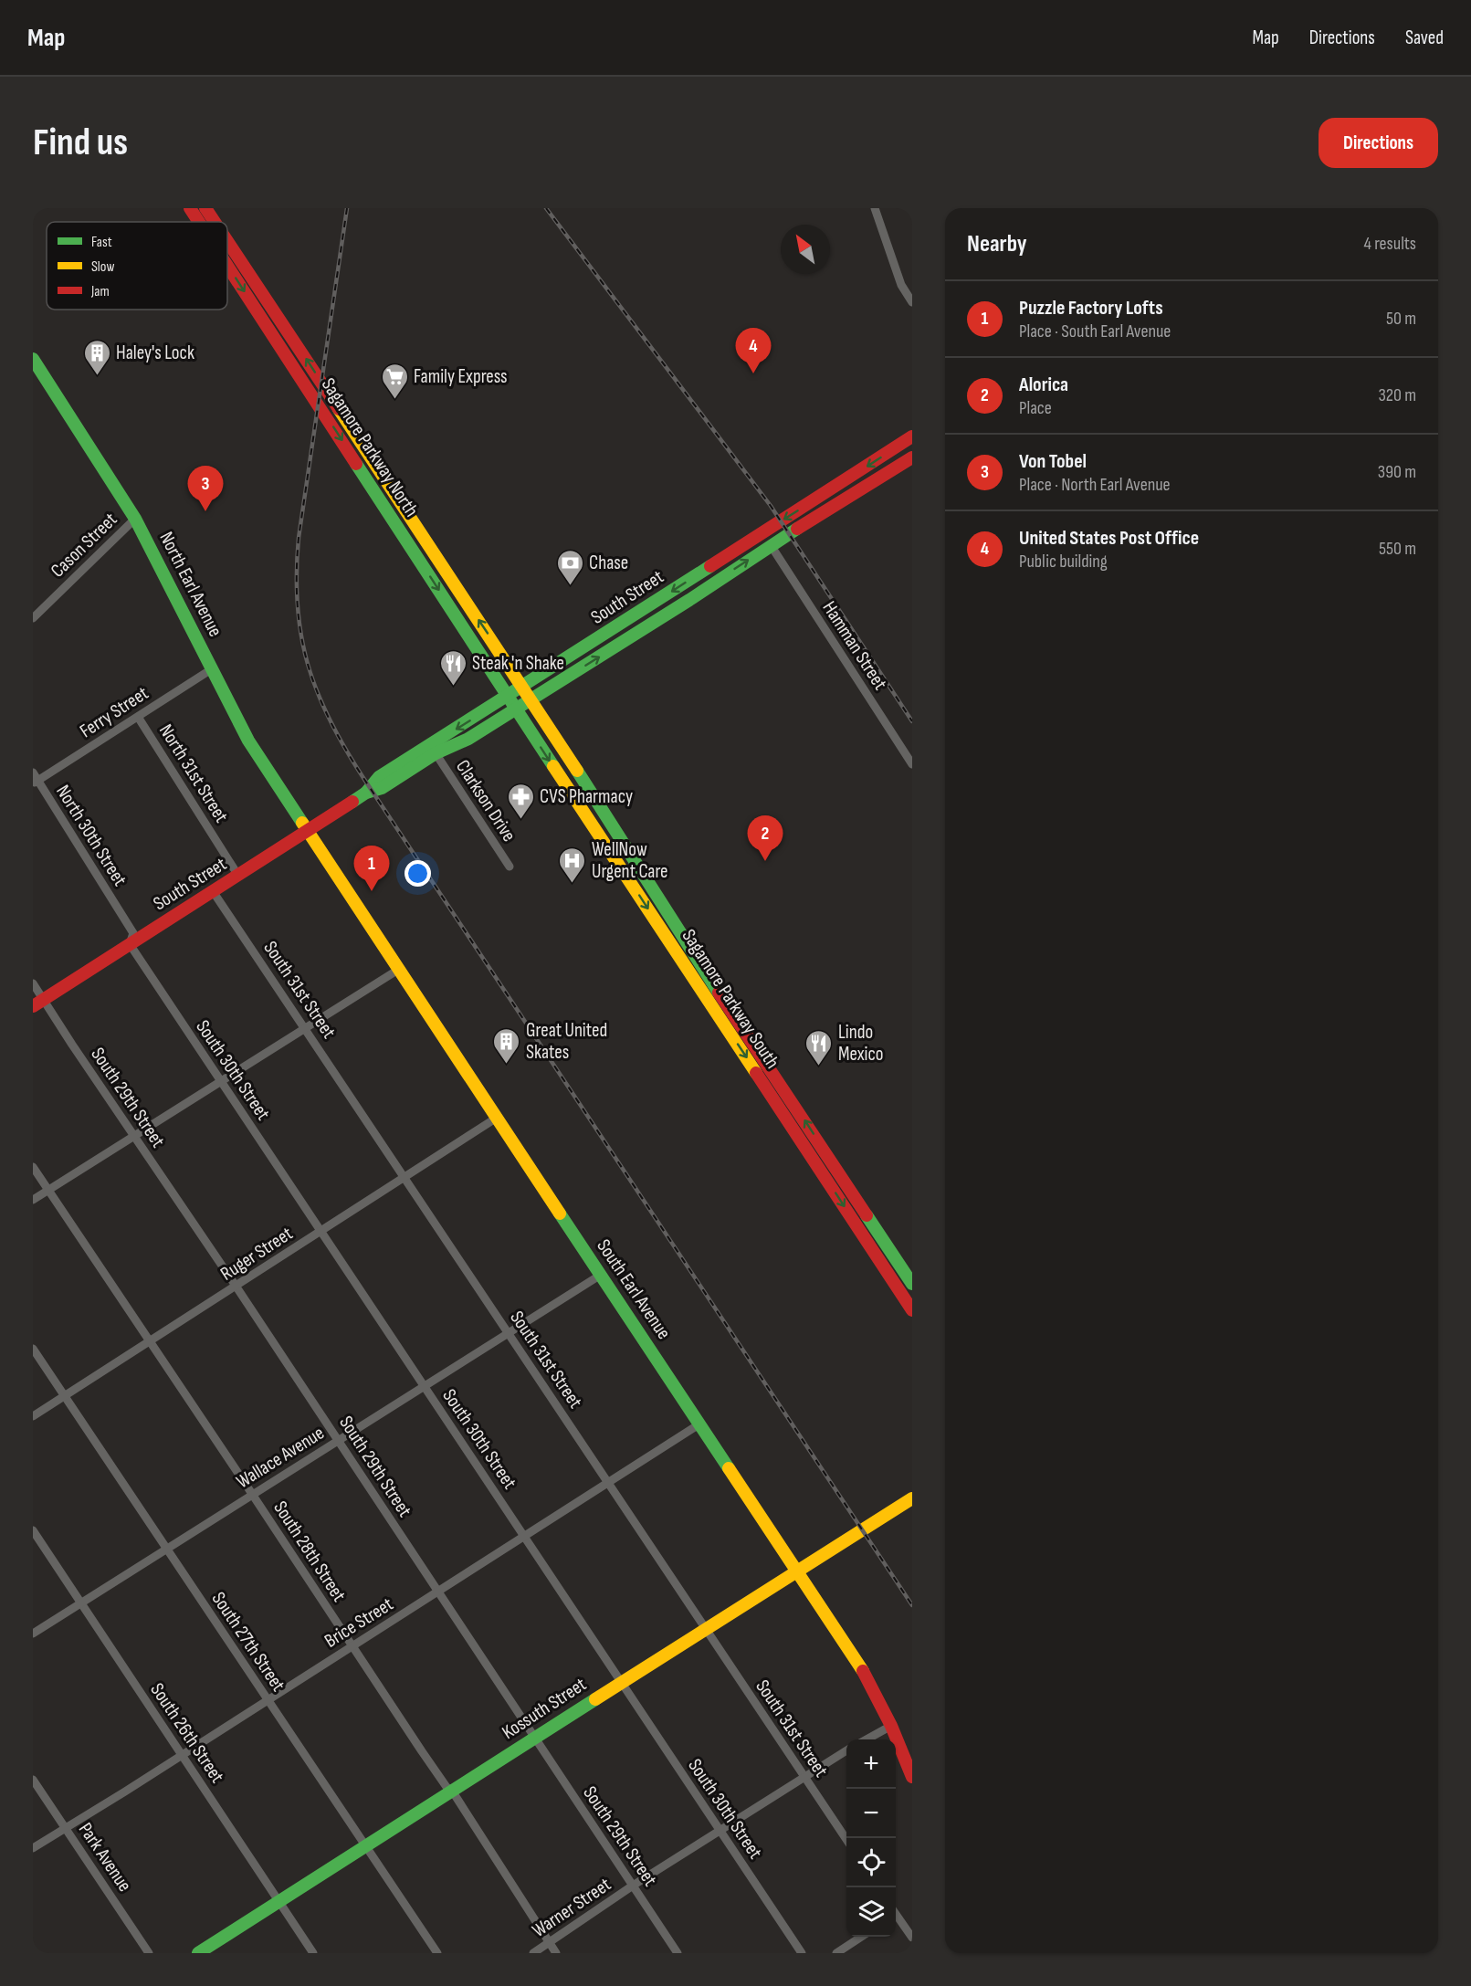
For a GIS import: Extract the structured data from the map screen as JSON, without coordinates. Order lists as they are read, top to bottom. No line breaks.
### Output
{"streets":{"main road":["Sagamore Parkway North","North Earl Avenue","South Street","Sagamore Parkway South","South Earl Avenue","Kossuth Street"],"street":["Cason Street","Hamman Street","Ferry Street","North 31st Street","Clarkson Drive","North 30th Street","South 31st Street","South 30th Street","South 29th Street","Ruger Street","Wallace Avenue","South 28th Street","Brice Street","South 27th Street","South 26th Street","Park Avenue","Warner Street"]},"crossings":[["Sagamore Parkway North","South Street"],["Sagamore Parkway North","Sagamore Parkway South"],["Cason Street","North Earl Avenue"],["North Earl Avenue","South Street"],["North Earl Avenue","Ferry Street"],["North Earl Avenue","South Earl Avenue"],["South Street","Hamman Street"],["South Street","North 31st Street"],["South Street","Clarkson Drive"],["South Street","North 30th Street"],["South Street","South 31st Street"],["South Street","Sagamore Parkway South"],["South Street","South 30th Street"],["South Street","South 29th Street"],["South Street","South Earl Avenue"],["Ferry Street","North 31st Street"],["Ferry Street","North 30th Street"],["North 30th Street","South 30th Street"],["South 31st Street","Ruger Street"],["South 31st Street","Wallace Avenue"],["South 31st Street","Brice Street"],["South 31st Street","Kossuth Street"],["South 31st Street","Warner Street"],["South 30th Street","Ruger Street"],["South 30th Street","Wallace Avenue"],["South 30th Street","Brice Street"],["South 30th Street","Kossuth Street"],["South 30th Street","Warner Street"],["South 29th Street","Ruger Street"],["South 29th Street","Wallace Avenue"],["South 29th Street","Brice Street"],["South 29th Street","Kossuth Street"],["South 29th Street","Warner Street"],["Ruger Street","South Earl Avenue"],["Ruger Street","South 28th Street"],["Ruger Street","South 27th Street"],["South Earl Avenue","Wallace Avenue"],["South Earl Avenue","Brice Street"],["South Earl Avenue","Kossuth Street"],["Wallace Avenue","South 28th Street"],["Wallace Avenue","South 27th Street"],["Wallace Avenue","South 26th Street"],["South 28th Street","Brice Street"],["South 28th Street","Kossuth Street"],["South 28th Street","Warner Street"],["Brice Street","South 27th Street"],["Brice Street","South 26th Street"],["Brice Street","Park Avenue"],["South 27th Street","Kossuth Street"],["Kossuth Street","South 26th Street"]],"places":{"building":["Haley's Lock","Great United Skates"],"supermarket":["Family Express"],"bank":["Chase"],"restaurant":["Steak 'n Shake","Lindo Mexico"],"pharmacy":["CVS Pharmacy"],"hospital":["WellNow Urgent Care"]},"legend":["Fast","Slow","Jam"],"north":"top left","page":{"header":"Map","nav":["Map","Directions","Saved"],"buttons":"Directions","title":"Find us","heading":["Nearby","4 results"],"list":[{"mark":"1","name":"Puzzle Factory Lofts","note":"Place · South Earl Avenue","value":"50 m"},{"mark":"2","name":"Alorica","note":"Place","value":"320 m"},{"mark":"3","name":"Von Tobel","note":"Place · North Earl Avenue","value":"390 m"},{"mark":"4","name":"United States Post Office","note":"Public building","value":"550 m"}],"pins":["4","3","2","1"],"map_buttons":["+","−"]}}
